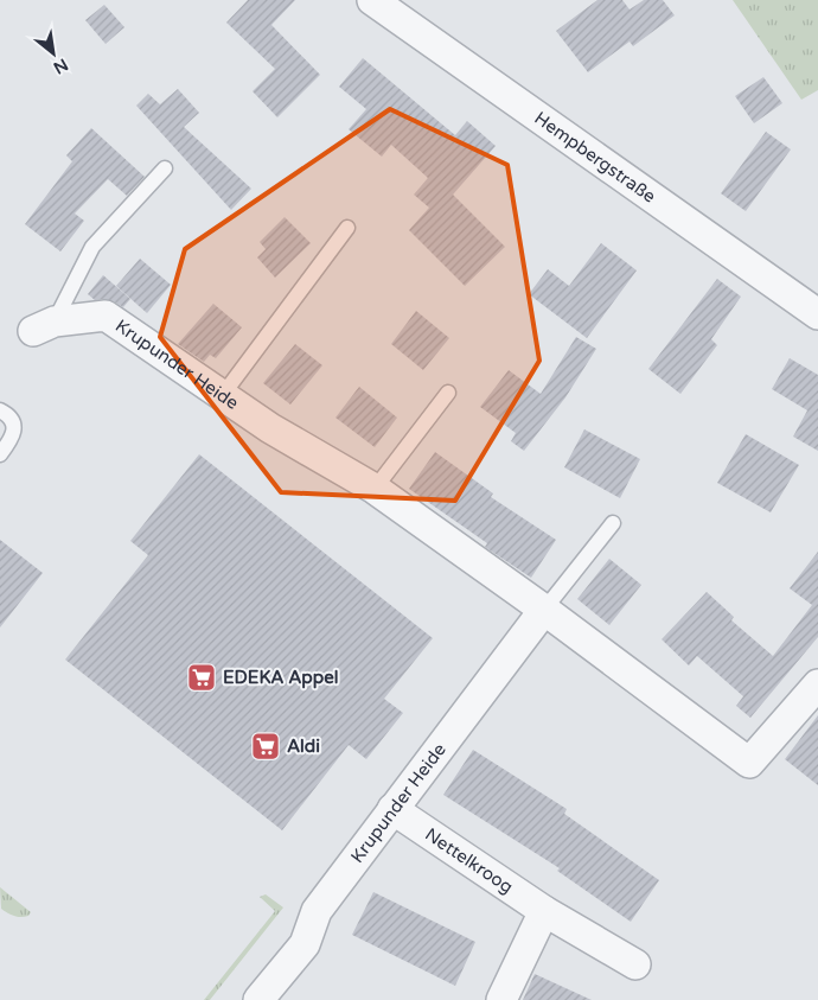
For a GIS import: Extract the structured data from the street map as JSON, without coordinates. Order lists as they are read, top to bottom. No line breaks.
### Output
{"streets":{"street":["Hempbergstraße","Krupunder Heide","Nettelkroog"]},"crossings":[["Krupunder Heide","Nettelkroog"]],"places":{"supermarket":["EDEKA Appel","Aldi"]},"north":"bottom right"}
